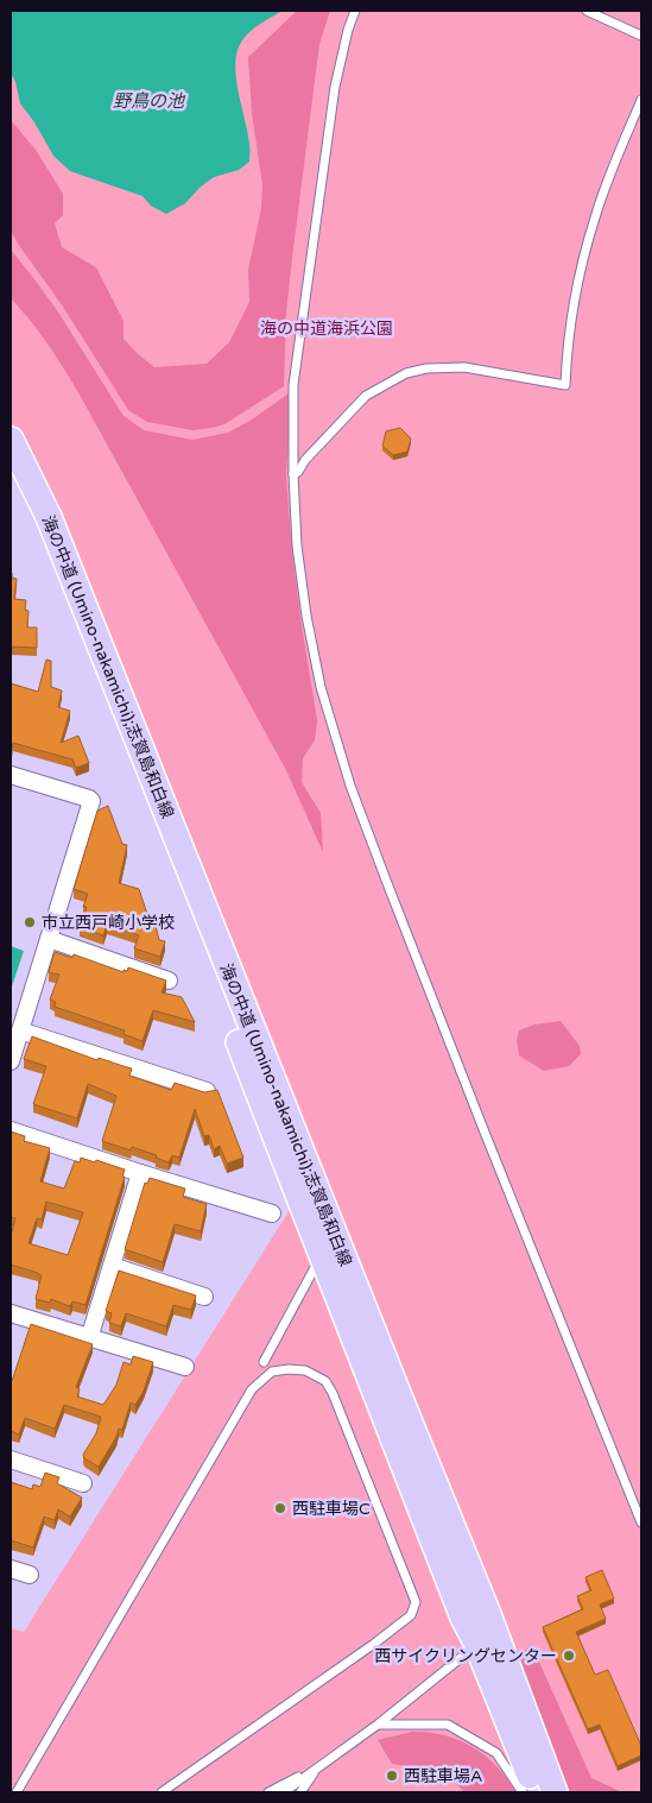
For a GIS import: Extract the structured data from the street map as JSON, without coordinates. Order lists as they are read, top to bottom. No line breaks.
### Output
{"streets":{"main road":["海の中道 (Umino-nakamichi);志賀島和白線"]},"water":["野鳥の池"],"parks":["海の中道海浜公園"],"places":["市立西戸崎小学校","西駐車場C","西サイクリングセンター","西駐車場A"]}
